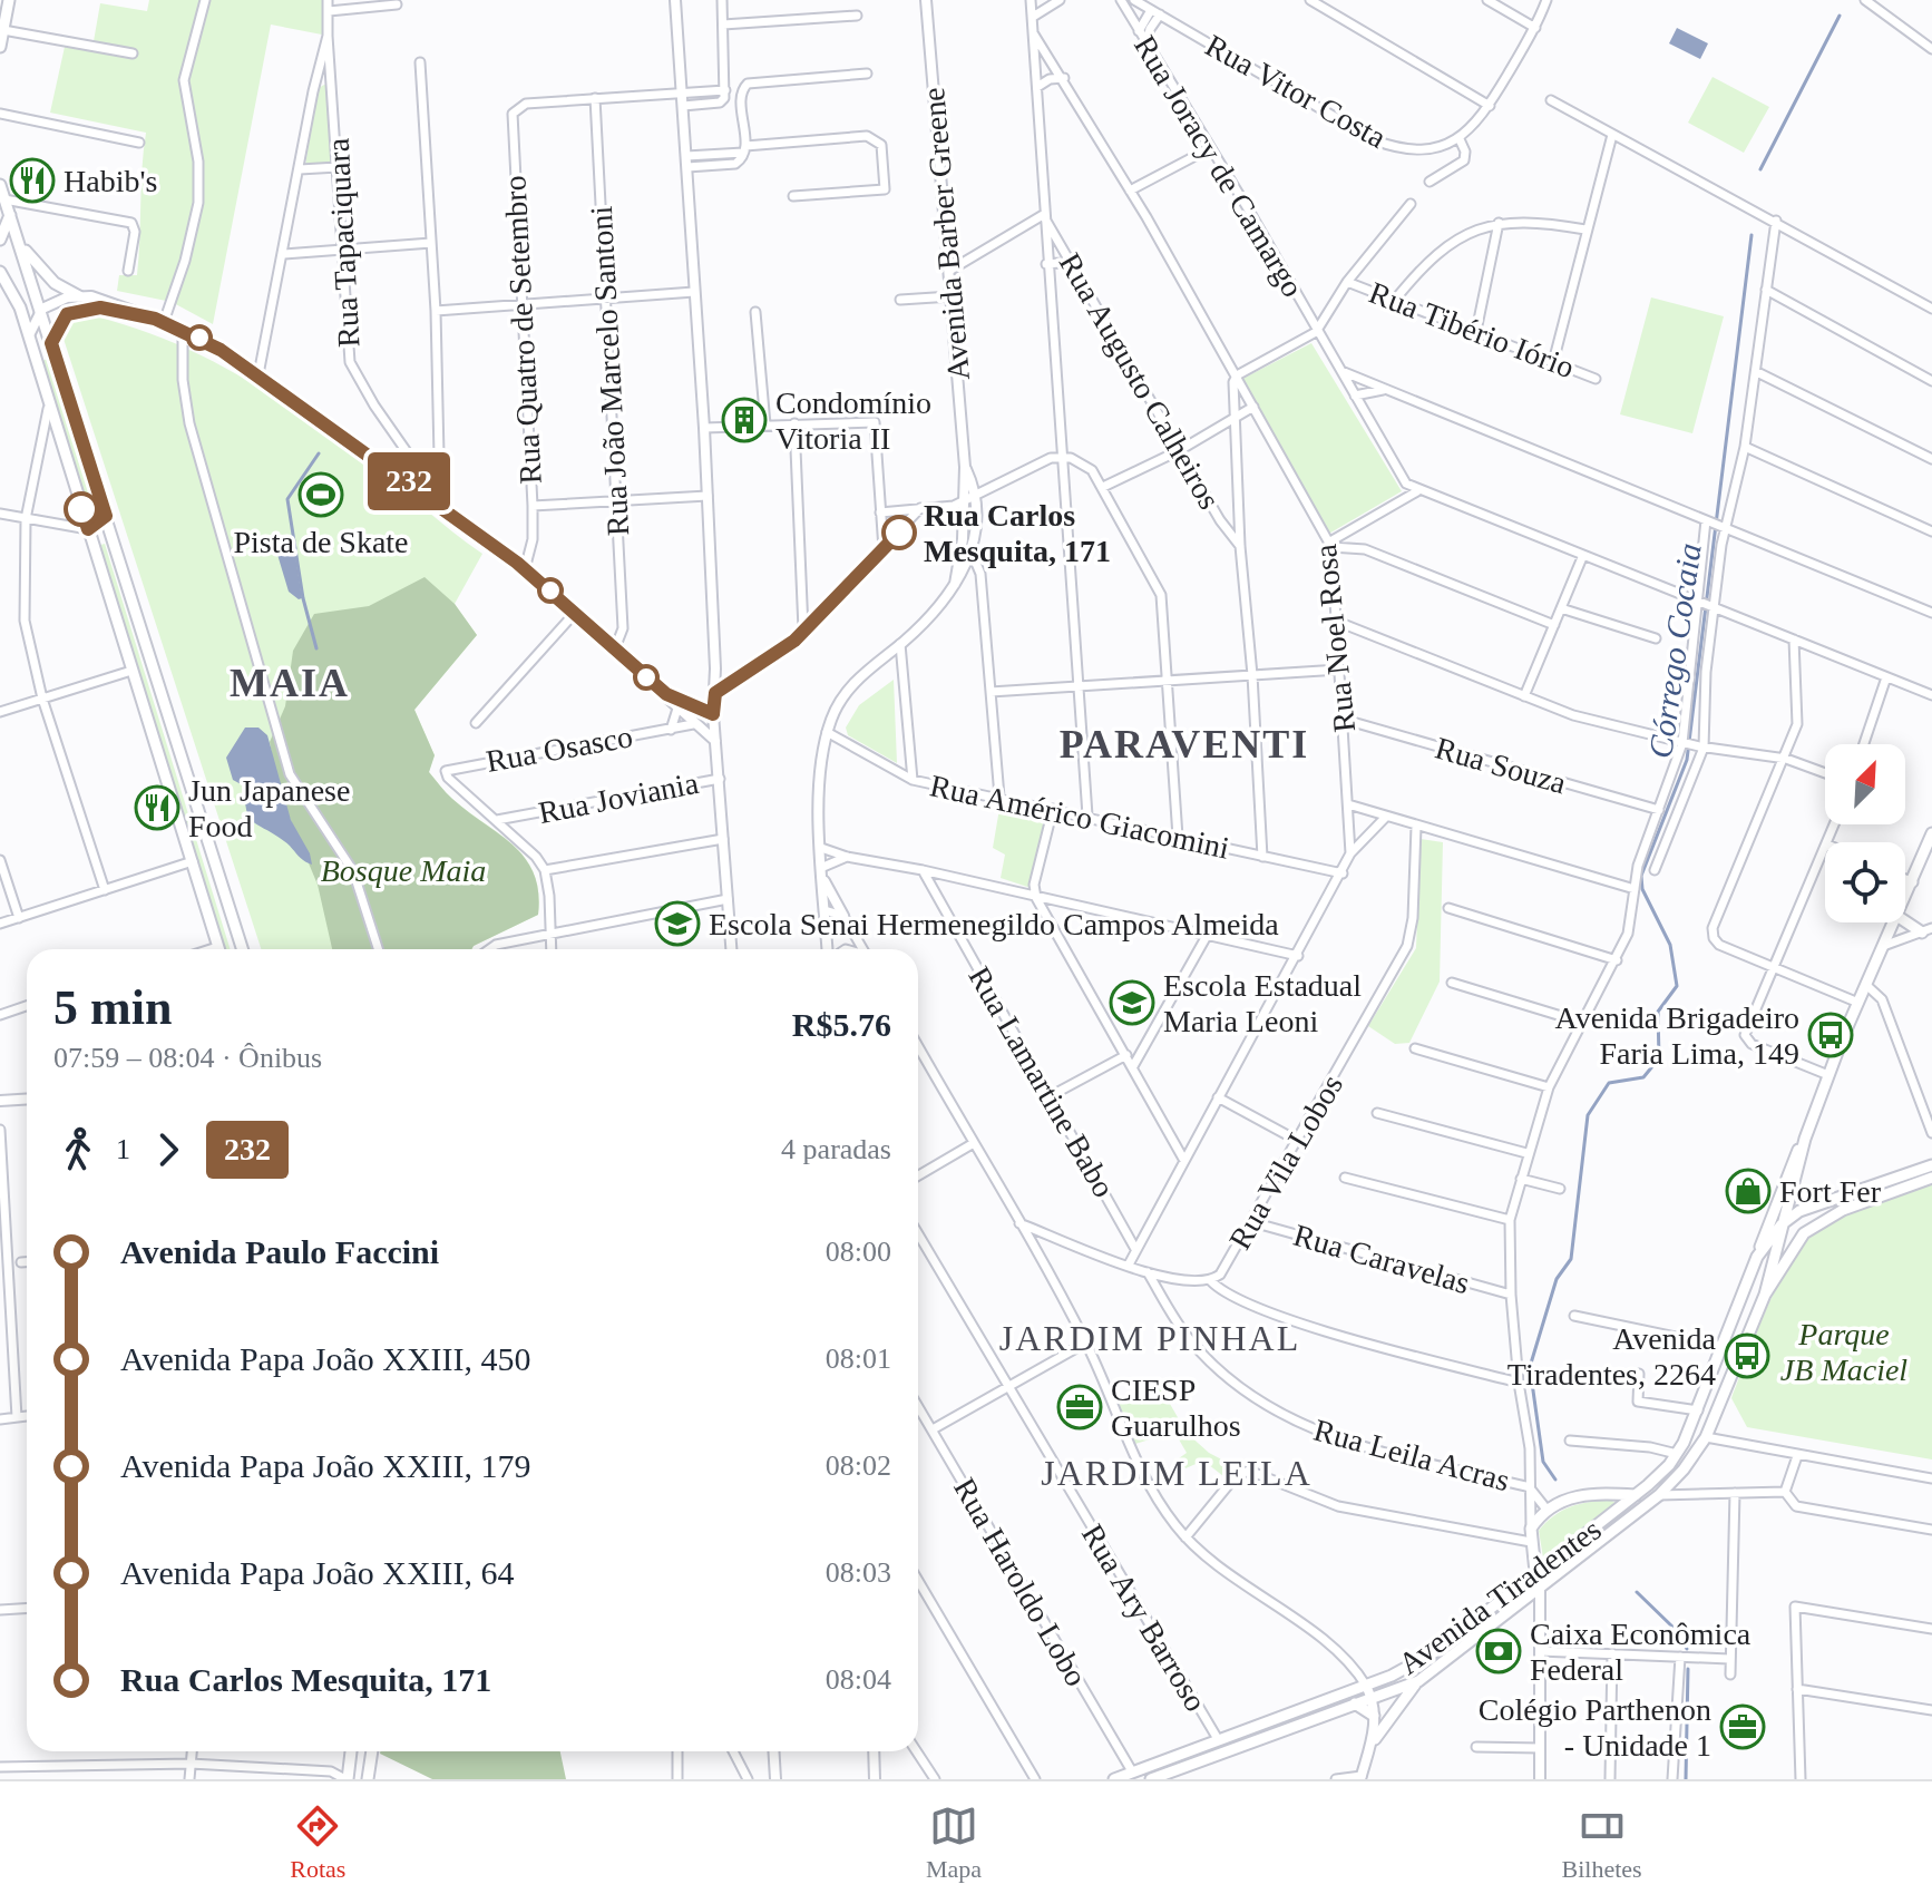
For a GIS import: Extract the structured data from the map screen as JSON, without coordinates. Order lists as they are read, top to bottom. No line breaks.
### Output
{"streets":{"main road":["Avenida Tiradentes"],"street":["Rua Vitor Costa","Rua Joracy de Camargo","Avenida Barber Greene","Rua Tapaciquara","Rua Quatro de Setembro","Rua Tibério Iório","Rua João Marcelo Santoni","Rua Augusto Calheiros","Rua Noel Rosa","Rua Osasco","Rua Souza","Rua Joviania","Rua Américo Giacomini","Rua Lamartine Babo","Rua Vila Lobos","Rua Caravelas","Rua Leila Acras","Rua Haroldo Lobo","Rua Ary Barroso"]},"crossings":[["Avenida Barber Greene","Rua Américo Giacomini"],["Rua Quatro de Setembro","Rua João Marcelo Santoni"],["Rua Noel Rosa","Rua Souza"],["Rua Noel Rosa","Rua Américo Giacomini"],["Rua Noel Rosa","Rua Lamartine Babo"],["Rua Noel Rosa","Rua Vila Lobos"],["Rua Osasco","Rua Joviania"],["Rua Vila Lobos","Rua Caravelas"],["Rua Vila Lobos","Rua Leila Acras"],["Rua Haroldo Lobo","Avenida Tiradentes"],["Avenida Tiradentes","Rua Ary Barroso"]],"districts":["MAIA","PARAVENTI","JARDIM PINHAL","JARDIM LEILA"],"water":["Córrego Cocaia"],"parks":["Bosque Maia","Parque JB Maciel"],"places":{"restaurant":["Habib's","Jun Japanese Food"],"building":["Condomínio Vitoria II"],"sports":["Pista de Skate"],"other":["Rua Carlos Mesquita, 171"],"school or university":["Escola Senai Hermenegildo Campos Almeida","Escola Estadual Maria Leoni"],"bus stop":["Avenida Brigadeiro Faria Lima, 149","Avenida Tiradentes, 2264"],"shop":["Fort Fer"],"office":["CIESP Guarulhos","Colégio Parthenon - Unidade 1"],"bank":["Caixa Econômica Federal"]},"lines":["bus line 232"],"north":"top right","page":{"on_map":"232","heading":["5 min","07:59 – 08:04 · Ônibus","R$5.76"],"legs":["1","232","4 paradas"],"list":[{"name":"Avenida Paulo Faccini","value":"08:00"},{"name":"Avenida Papa João XXIII, 450","value":"08:01"},{"name":"Avenida Papa João XXIII, 179","value":"08:02"},{"name":"Avenida Papa João XXIII, 64","value":"08:03"},{"name":"Rua Carlos Mesquita, 171","value":"08:04"}],"tabs":["Rotas","Mapa","Bilhetes"]}}
